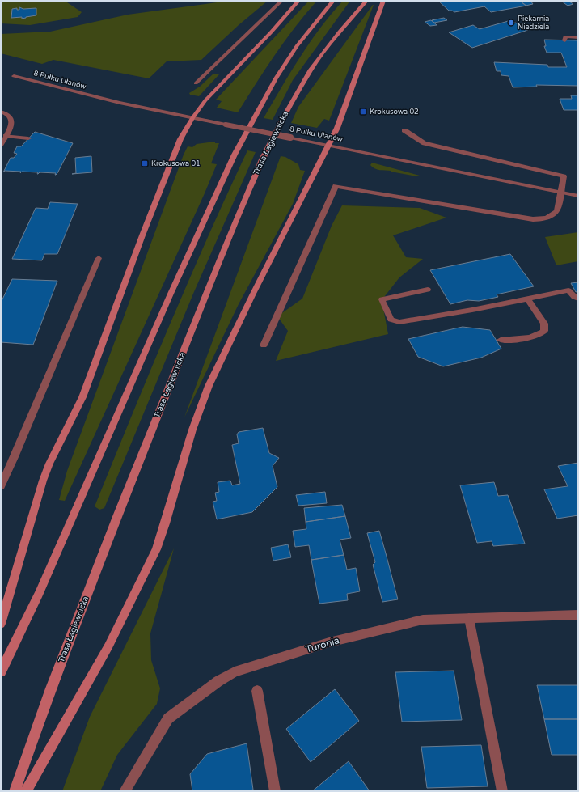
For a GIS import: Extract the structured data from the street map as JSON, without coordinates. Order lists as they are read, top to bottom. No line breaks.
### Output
{"streets":{"main road":["Trasa Łagiewnicka"],"street":["8 Pułku Ułanów","Turonia"]},"places":{"other":["Piekarnia Niedziela"],"transit":["Krokusowa 02","Krokusowa 01"]}}
